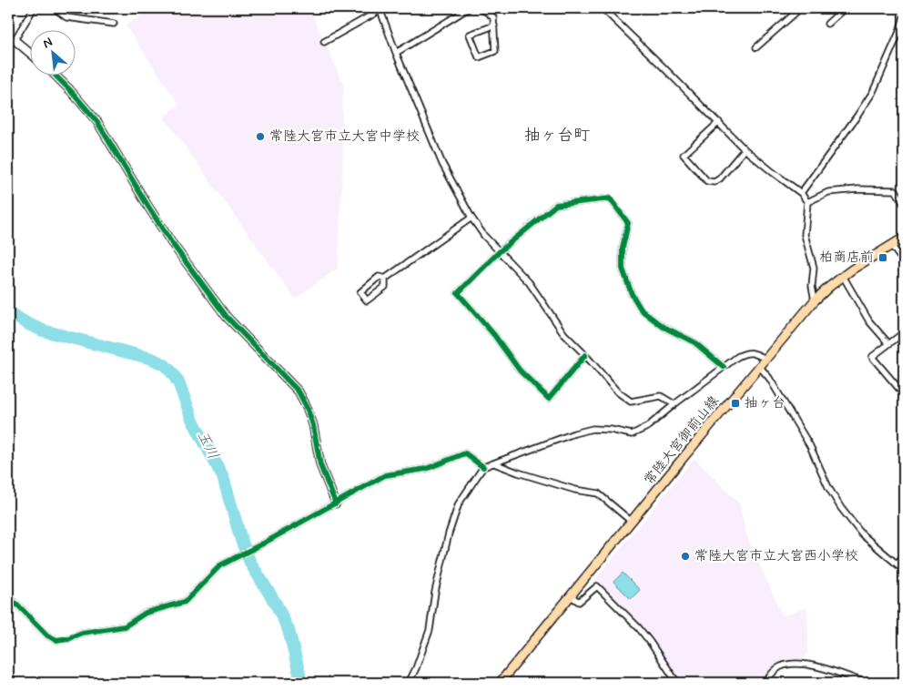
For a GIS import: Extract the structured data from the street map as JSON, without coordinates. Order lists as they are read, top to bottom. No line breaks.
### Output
{"streets":{"main road":["常陸大宮御前山線"]},"districts":["抽ヶ台町"],"water":["玉川"],"places":{"other":["常陸大宮市立大宮中学校","常陸大宮市立大宮西小学校"],"transit":["柏商店前","抽ヶ台"]},"north":"top left"}
